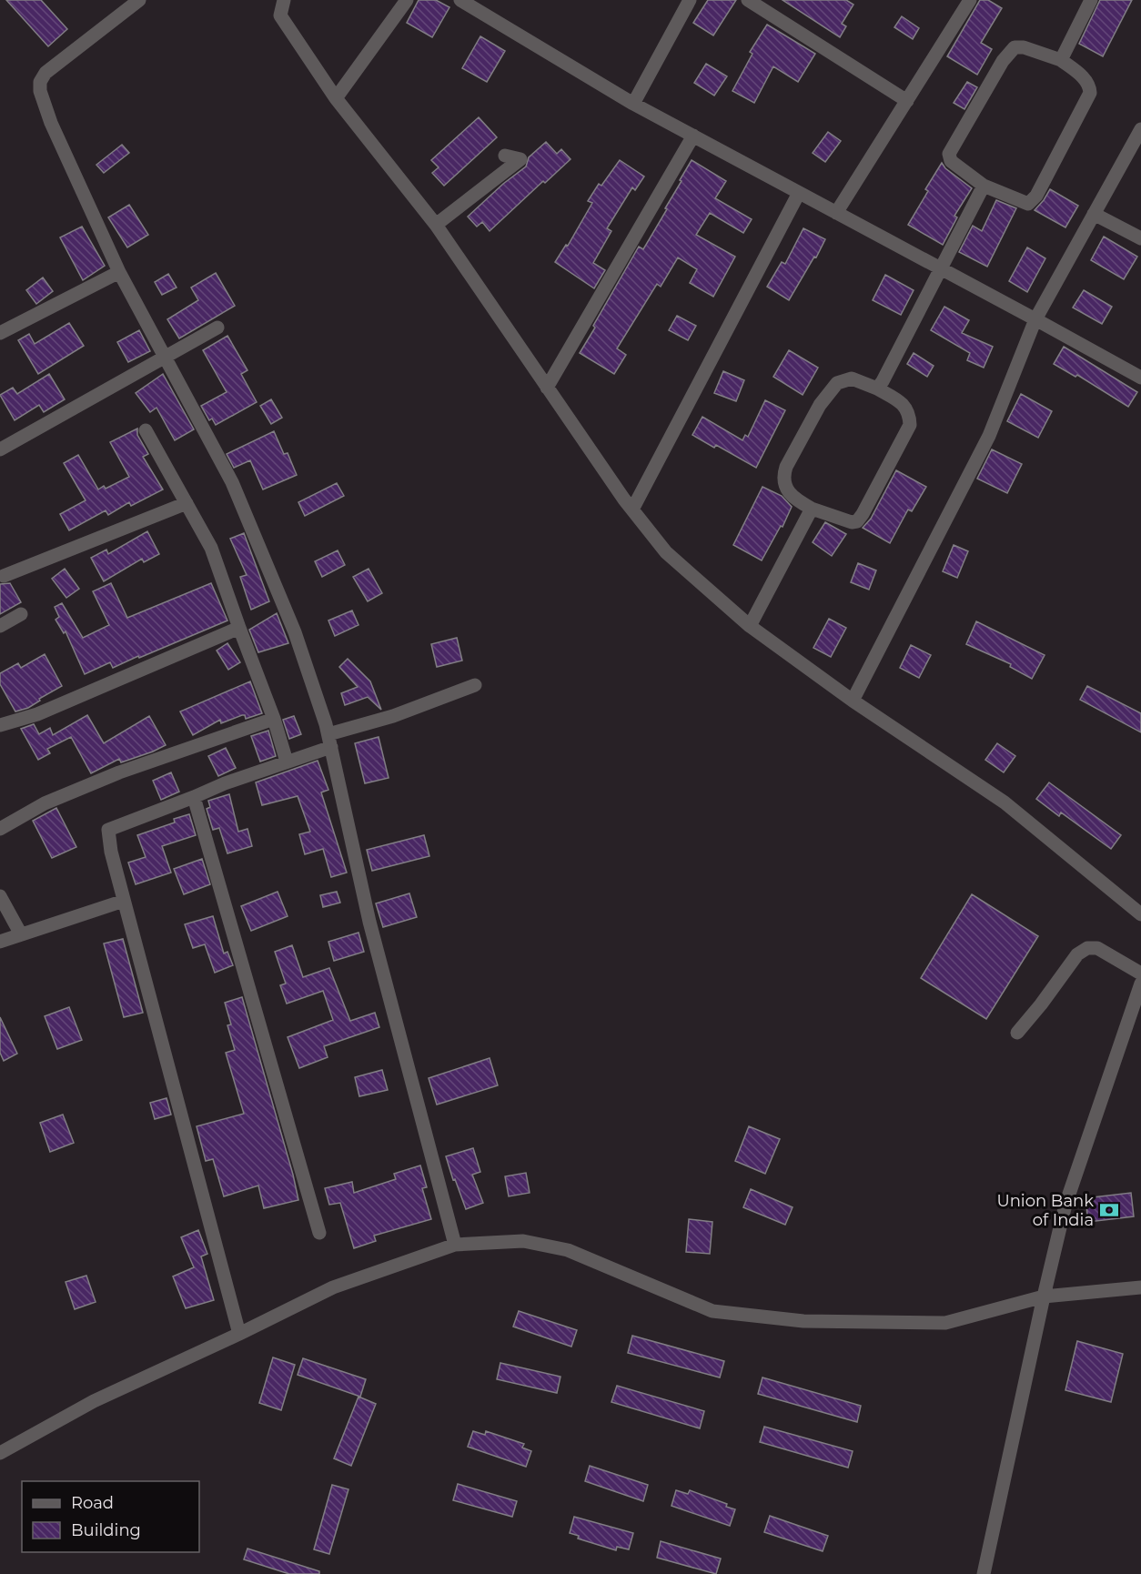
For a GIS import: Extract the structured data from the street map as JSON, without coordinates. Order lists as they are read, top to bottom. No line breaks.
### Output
{"places":{"bank":["Union Bank of India"]},"legend":["Road","Building"]}
